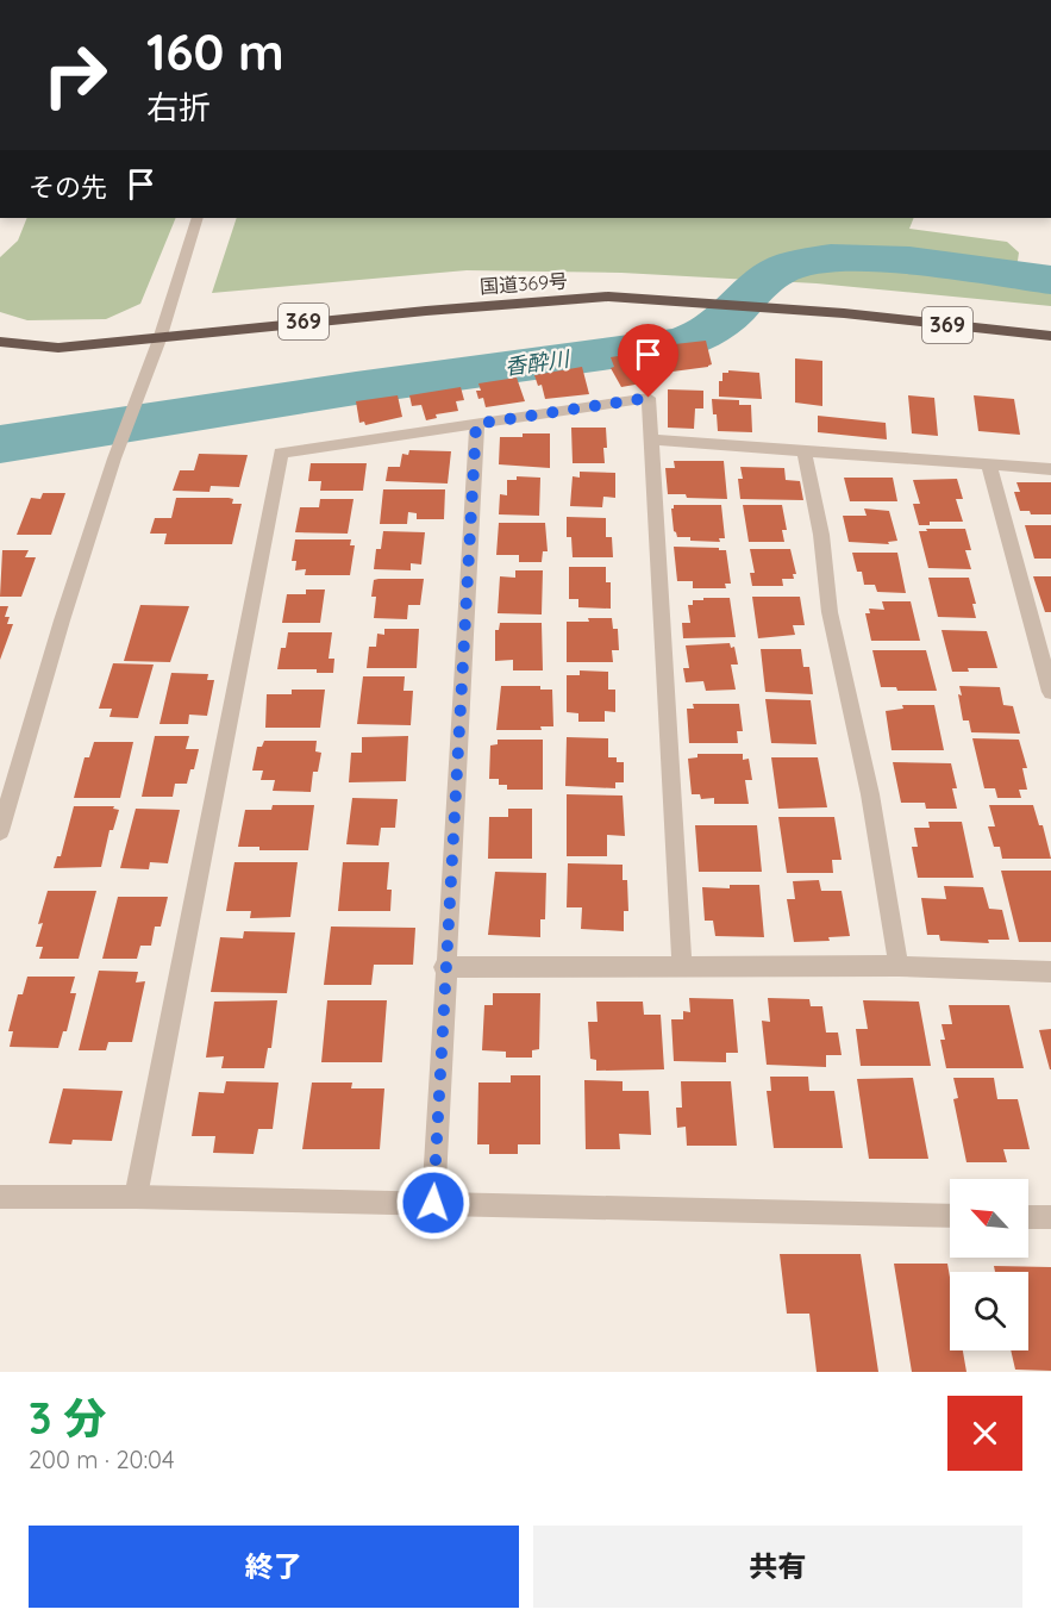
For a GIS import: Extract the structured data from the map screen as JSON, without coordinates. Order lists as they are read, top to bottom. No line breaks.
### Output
{"streets":{"highway":["国道369号","369"]},"water":["香酔川"],"north":"top left","page":{"turn":["160 m","右折"],"then":"その先","heading":["3 分","200 m · 20:04"],"buttons":["終了","共有"]}}
